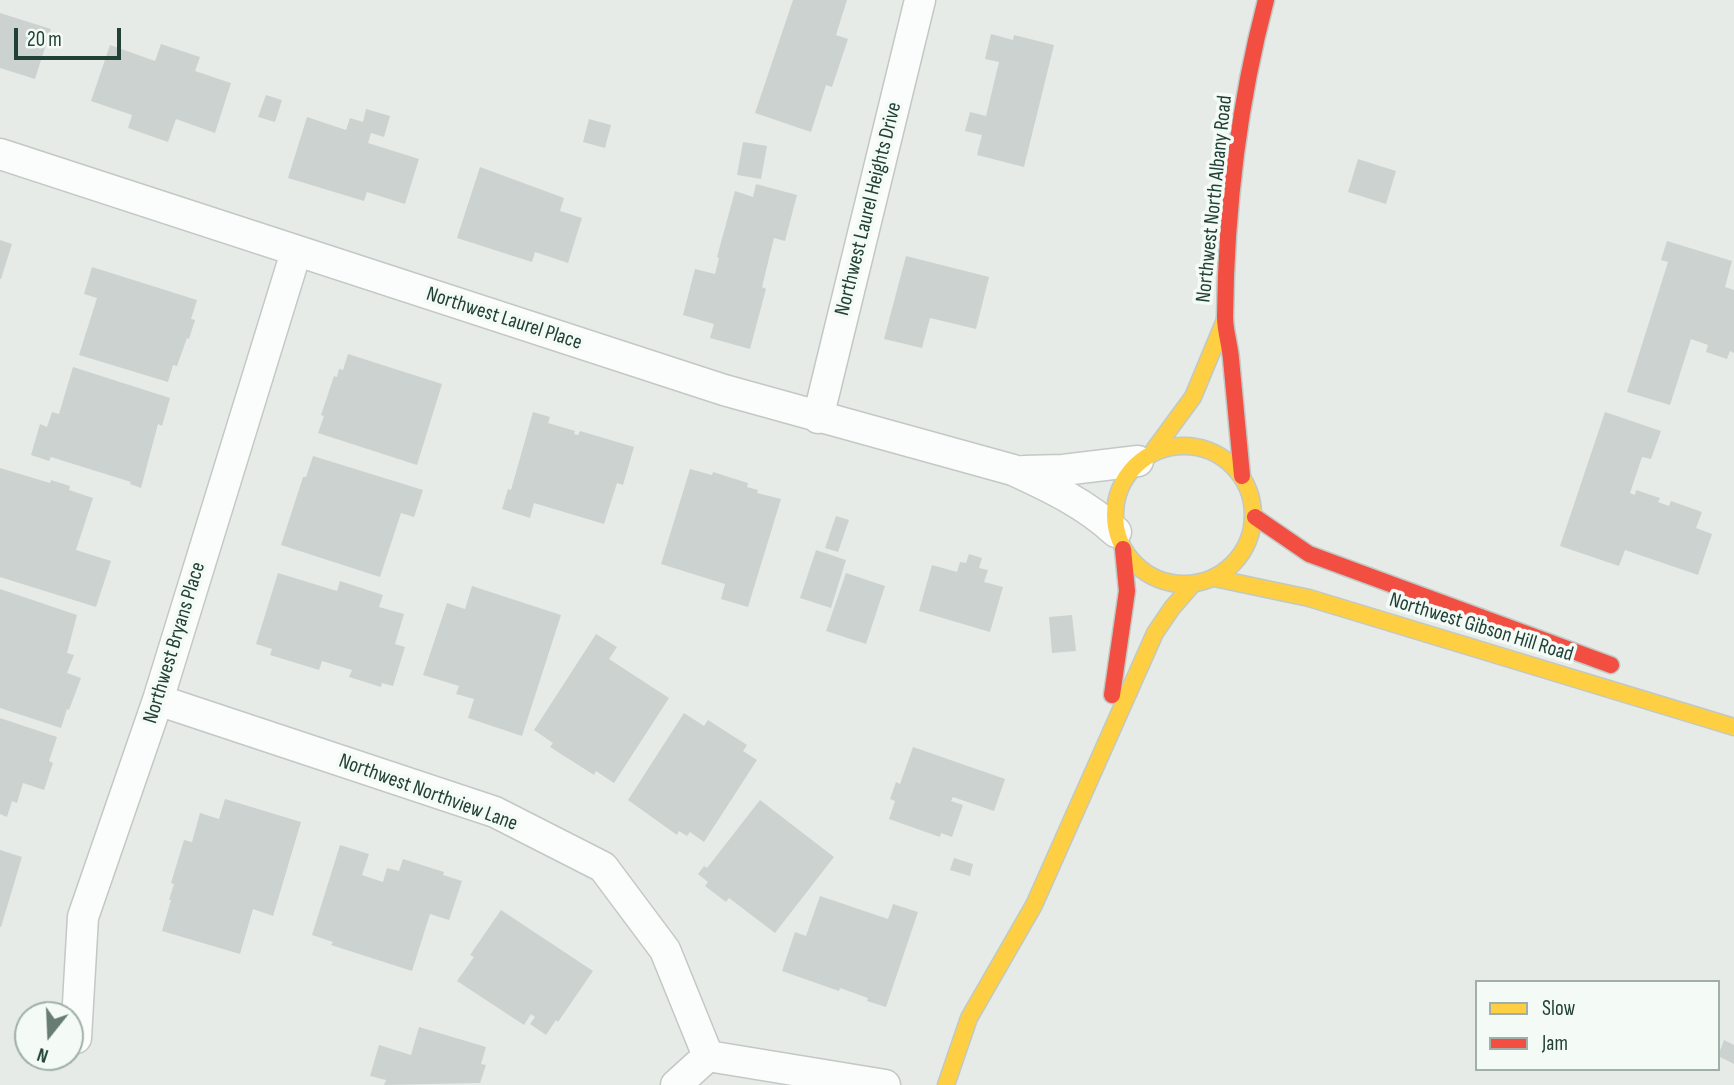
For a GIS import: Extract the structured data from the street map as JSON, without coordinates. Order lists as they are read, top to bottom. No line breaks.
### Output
{"streets":{"main road":["Northwest North Albany Road","Northwest Gibson Hill Road"],"street":["Northwest Laurel Heights Drive","Northwest Laurel Place","Northwest Bryans Place","Northwest Northview Lane"]},"crossings":[["Northwest North Albany Road","Northwest Laurel Place"],["Northwest North Albany Road","Northwest Gibson Hill Road"],["Northwest Laurel Heights Drive","Northwest Laurel Place"],["Northwest Laurel Place","Northwest Gibson Hill Road"],["Northwest Laurel Place","Northwest Bryans Place"],["Northwest Bryans Place","Northwest Northview Lane"]],"legend":["Slow","Jam"],"scale_bar":"20 m","north":"bottom"}
